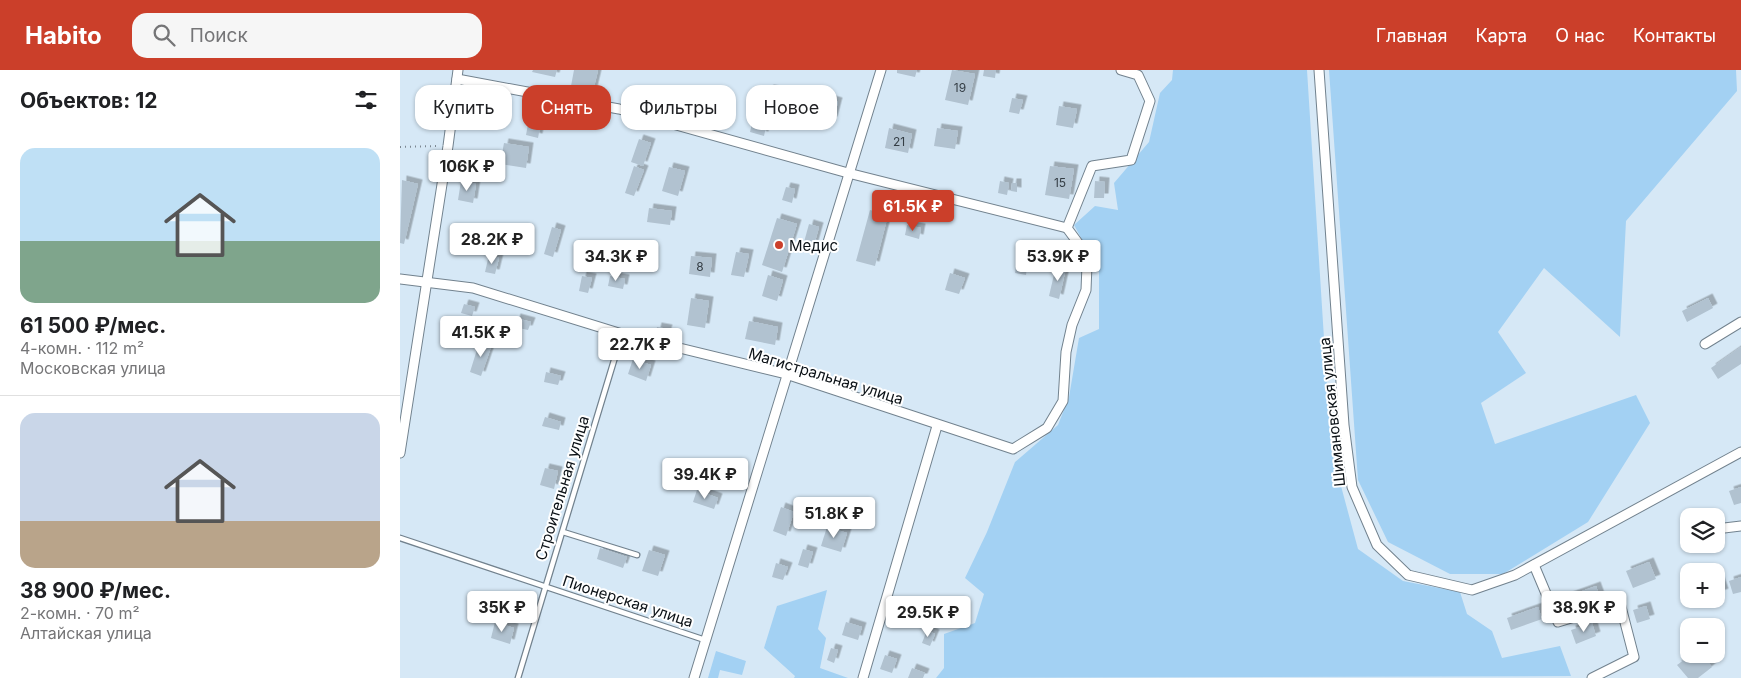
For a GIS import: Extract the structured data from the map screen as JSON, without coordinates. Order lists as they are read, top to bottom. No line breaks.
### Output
{"streets":{"street":["Магистральная улица","Шимановская улица"],"lane":["Строительная улица","Пионерская улица"]},"crossings":[["Магистральная улица","Строительная улица"],["Строительная улица","Пионерская улица"]],"places":["Медис"],"house_numbers":["19","21","15","8"],"page":{"header":"Habito","search":"Поиск","nav":["Главная","Карта","О нас","Контакты"],"heading":"Объектов: 12","chip":["Купить","Снять","Фильтры","Новое"],"list":[{"name":"61 500 ₽/мес.","note":"4-комн. · 112 m² · Московская улица"},{"name":"38 900 ₽/мес.","note":"2-комн. · 70 m² · Алтайская улица"}],"price":["106K ₽","61.5K ₽","28.2K ₽","34.3K ₽","53.9K ₽","41.5K ₽","22.7K ₽","39.4K ₽","51.8K ₽","35K ₽","38.9K ₽","29.5K ₽"],"map_buttons":["+","−"]}}
